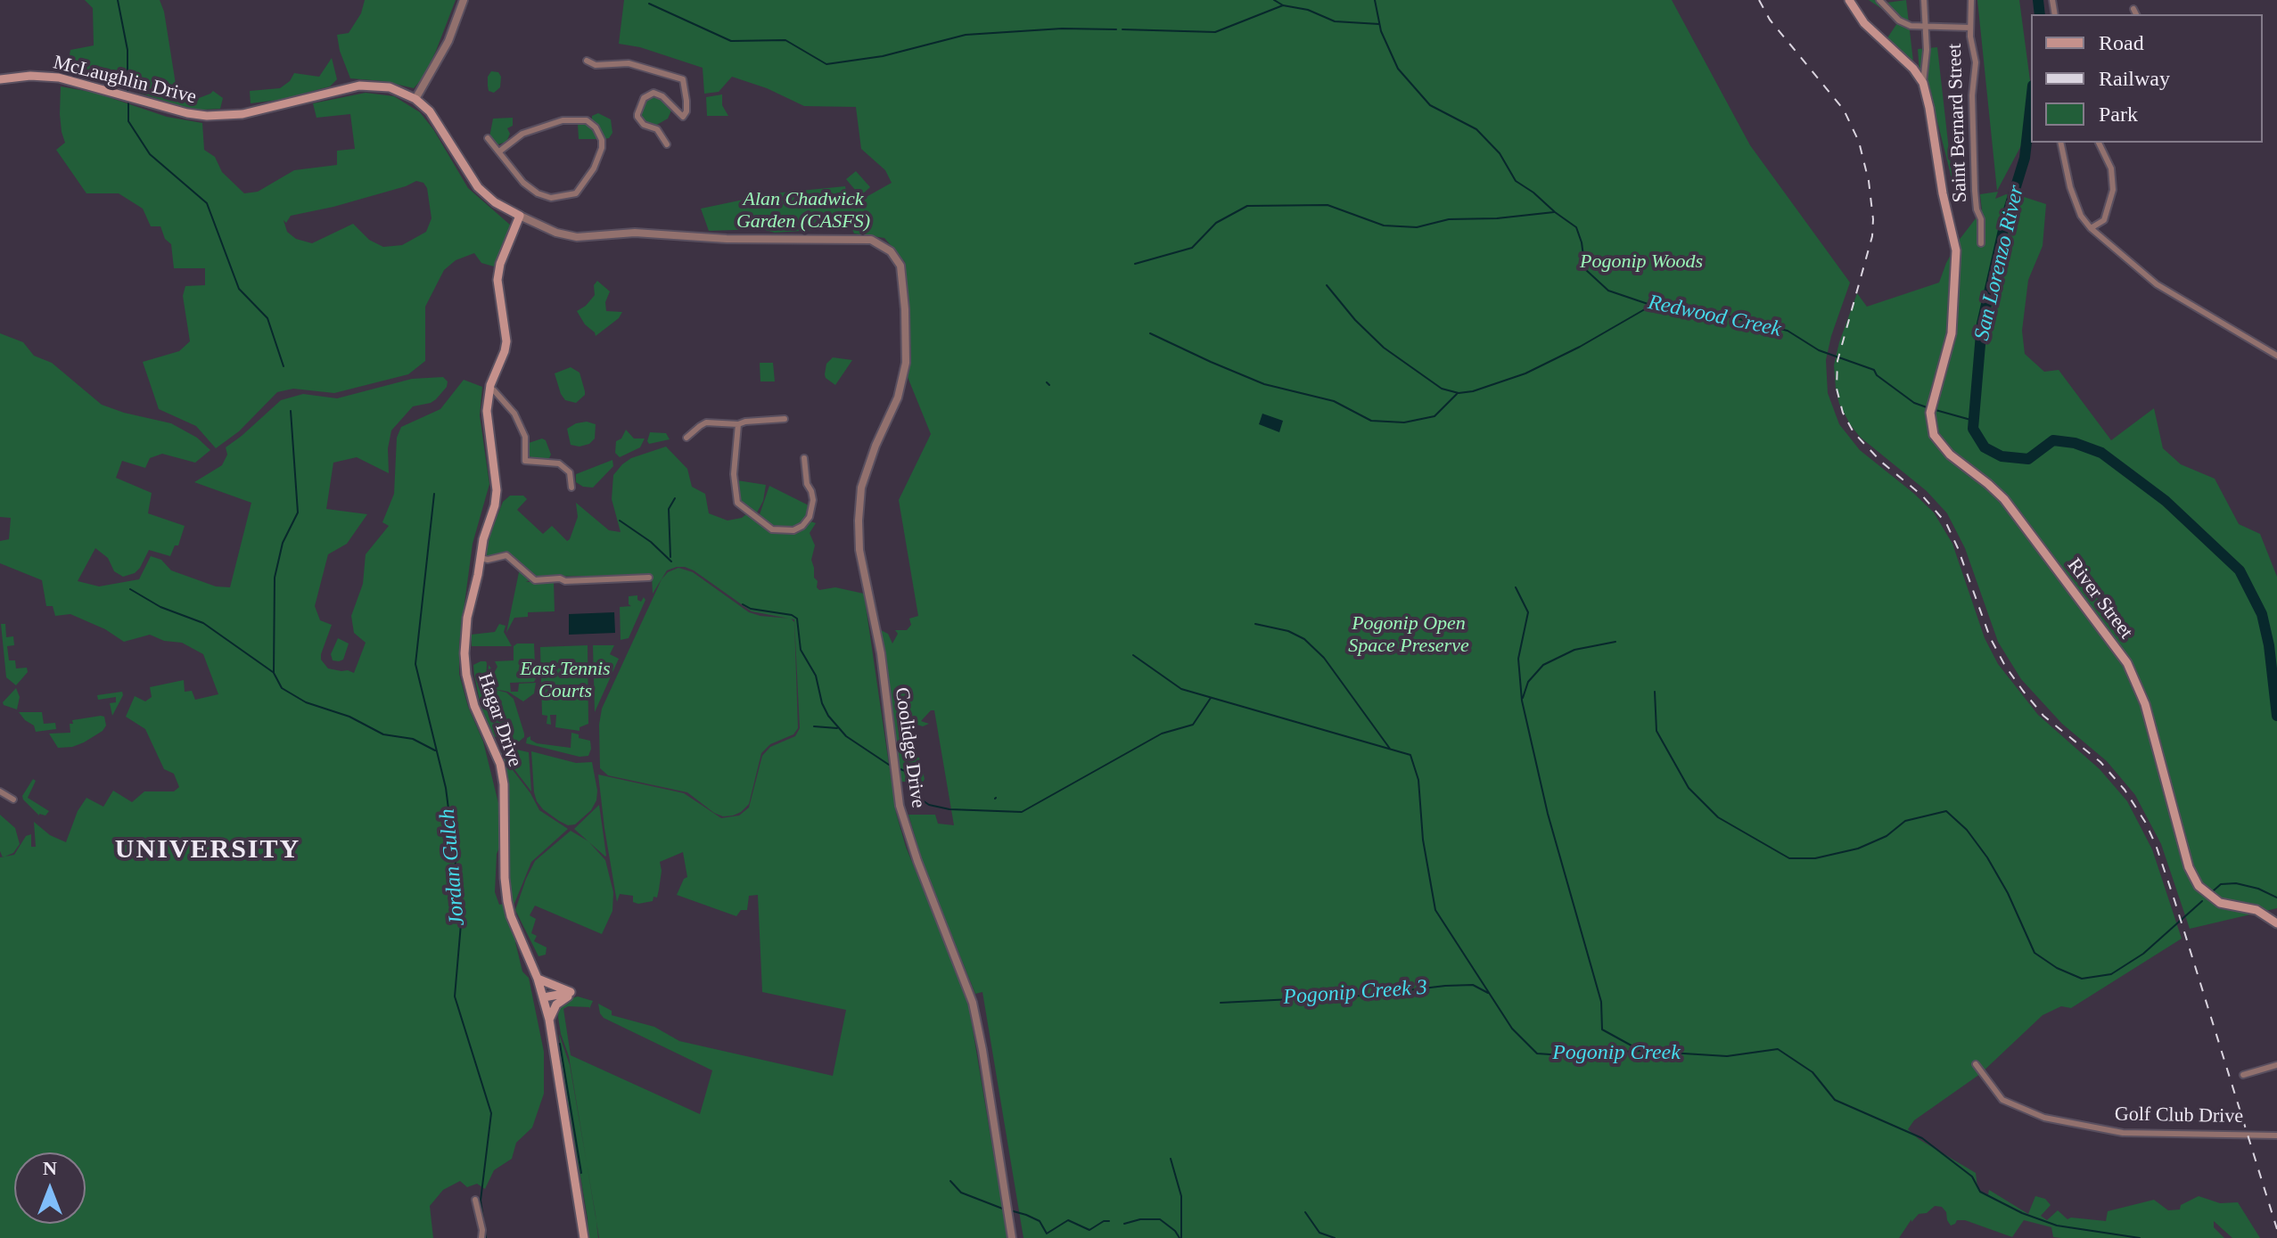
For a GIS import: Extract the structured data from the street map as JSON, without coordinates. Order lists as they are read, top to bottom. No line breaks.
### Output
{"streets":{"main road":["McLaughlin Drive","River Street","Hagar Drive"],"street":["Saint Bernard Street","Coolidge Drive","Golf Club Drive"]},"crossings":[["McLaughlin Drive","Hagar Drive"],["McLaughlin Drive","Coolidge Drive"]],"districts":["UNIVERSITY"],"water":["San Lorenzo River","Redwood Creek","Jordan Gulch","Pogonip Creek 3","Pogonip Creek"],"parks":["Alan Chadwick Garden (CASFS)","Pogonip Woods","Pogonip Open Space Preserve","East Tennis Courts"],"legend":["Road","Railway","Park"],"north":"top"}
